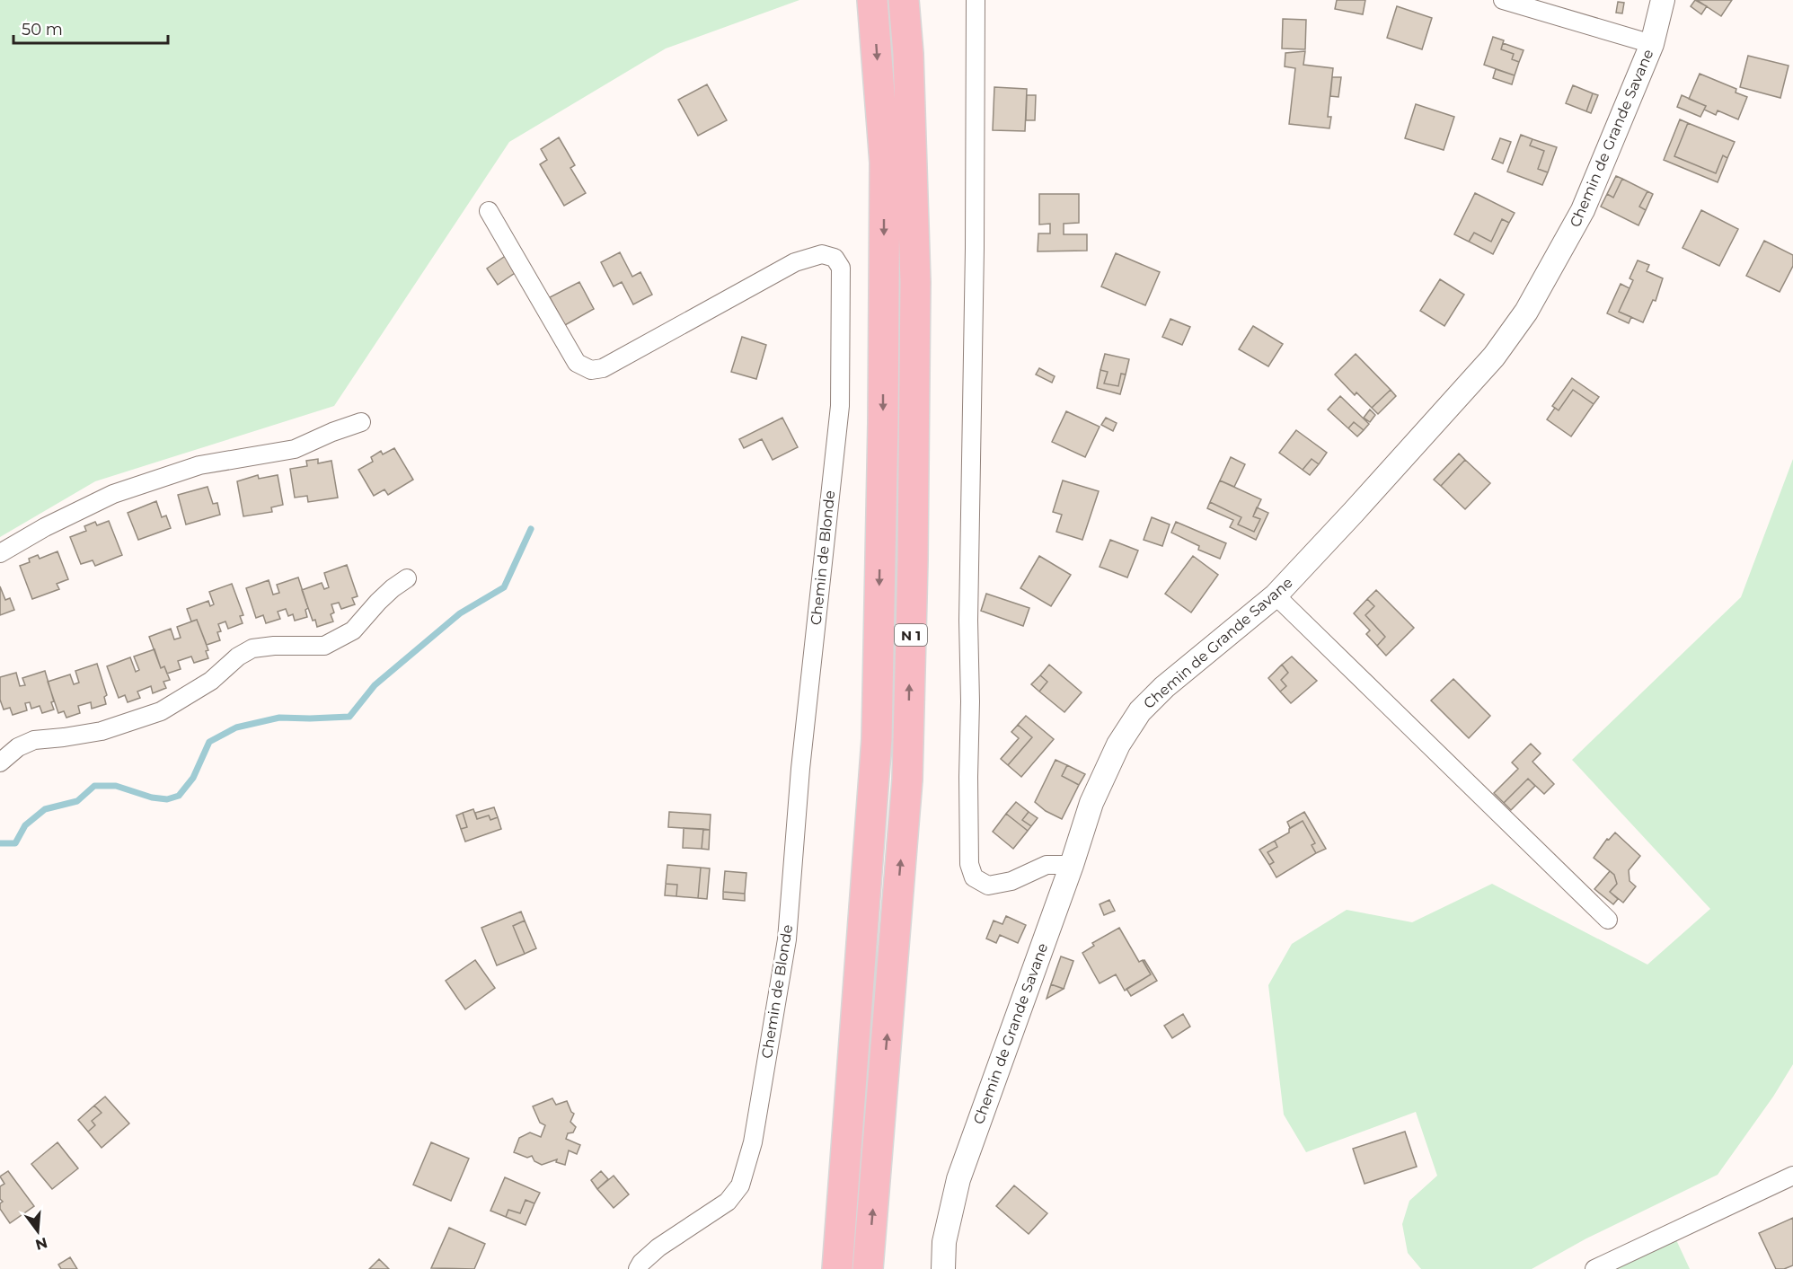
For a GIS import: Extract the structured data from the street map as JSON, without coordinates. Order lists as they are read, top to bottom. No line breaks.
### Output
{"streets":{"highway":["N 1"],"street":["Chemin de Grande Savane","Chemin de Blonde"]},"scale_bar":"50 m","north":"bottom"}
